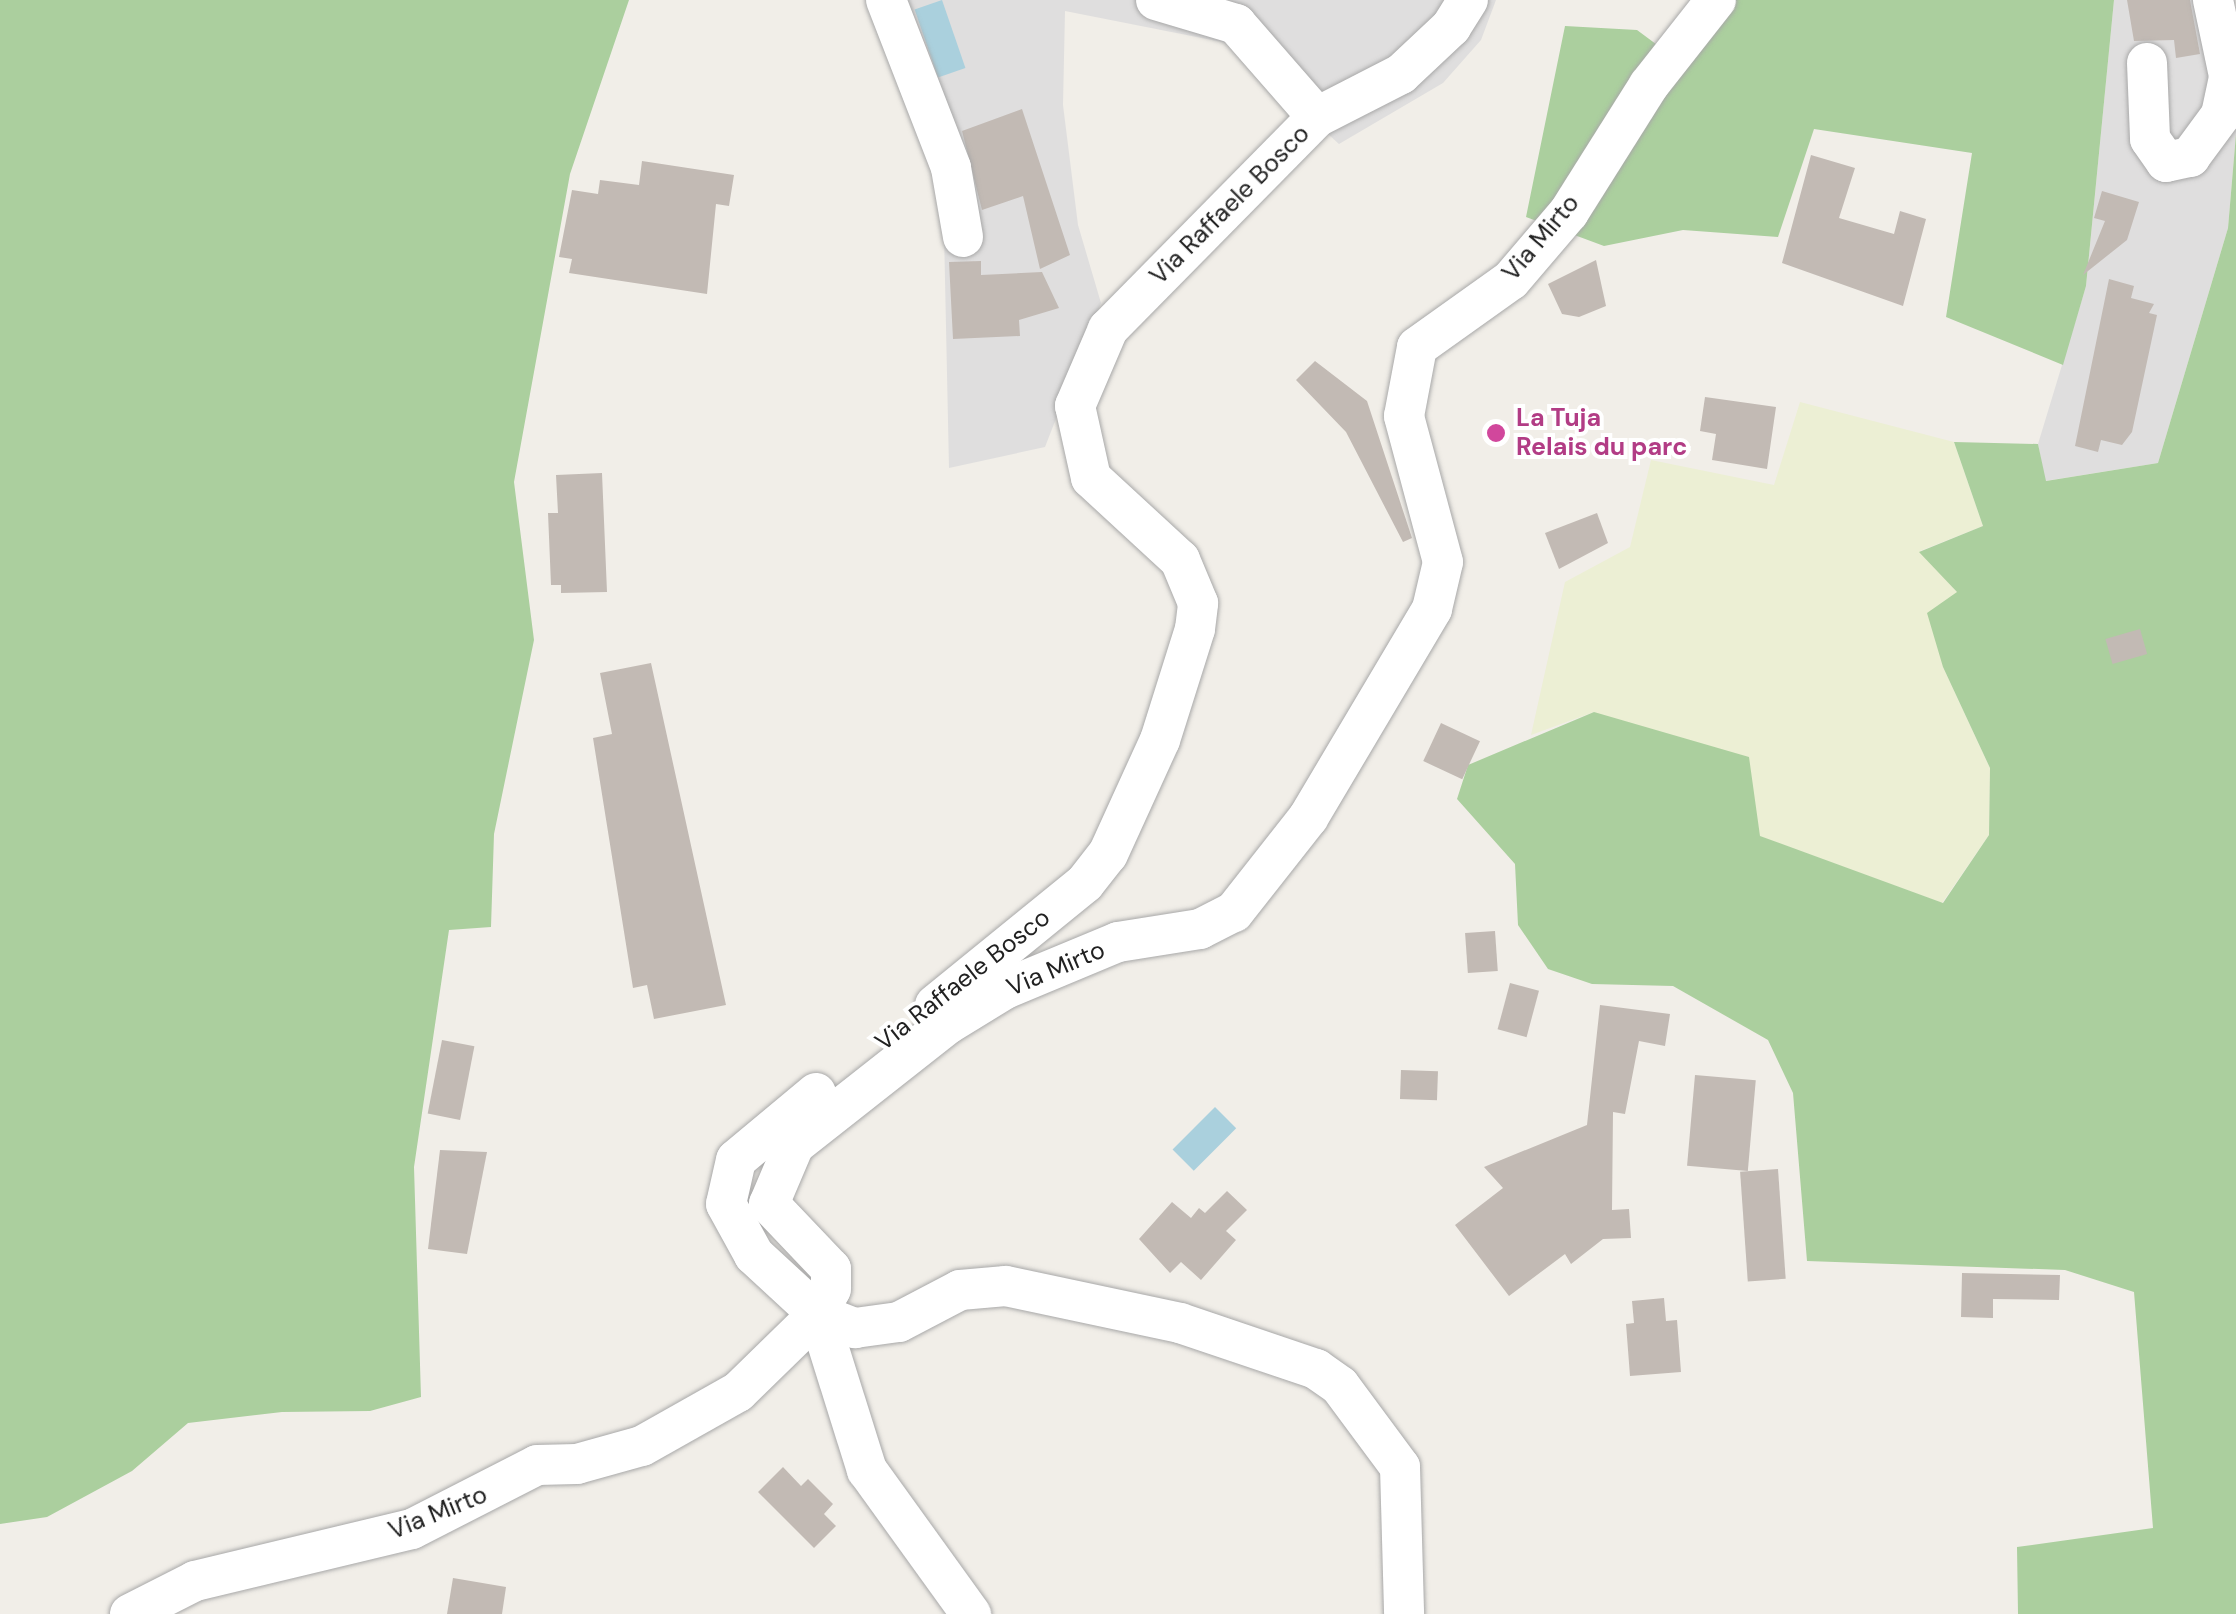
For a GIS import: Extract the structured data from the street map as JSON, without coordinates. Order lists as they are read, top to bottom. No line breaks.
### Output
{"streets":{"street":["Via Raffaele Bosco","Via Mirto"]},"crossings":[["Via Raffaele Bosco","Via Mirto"]],"places":["La Tuja Relais du parc"]}
